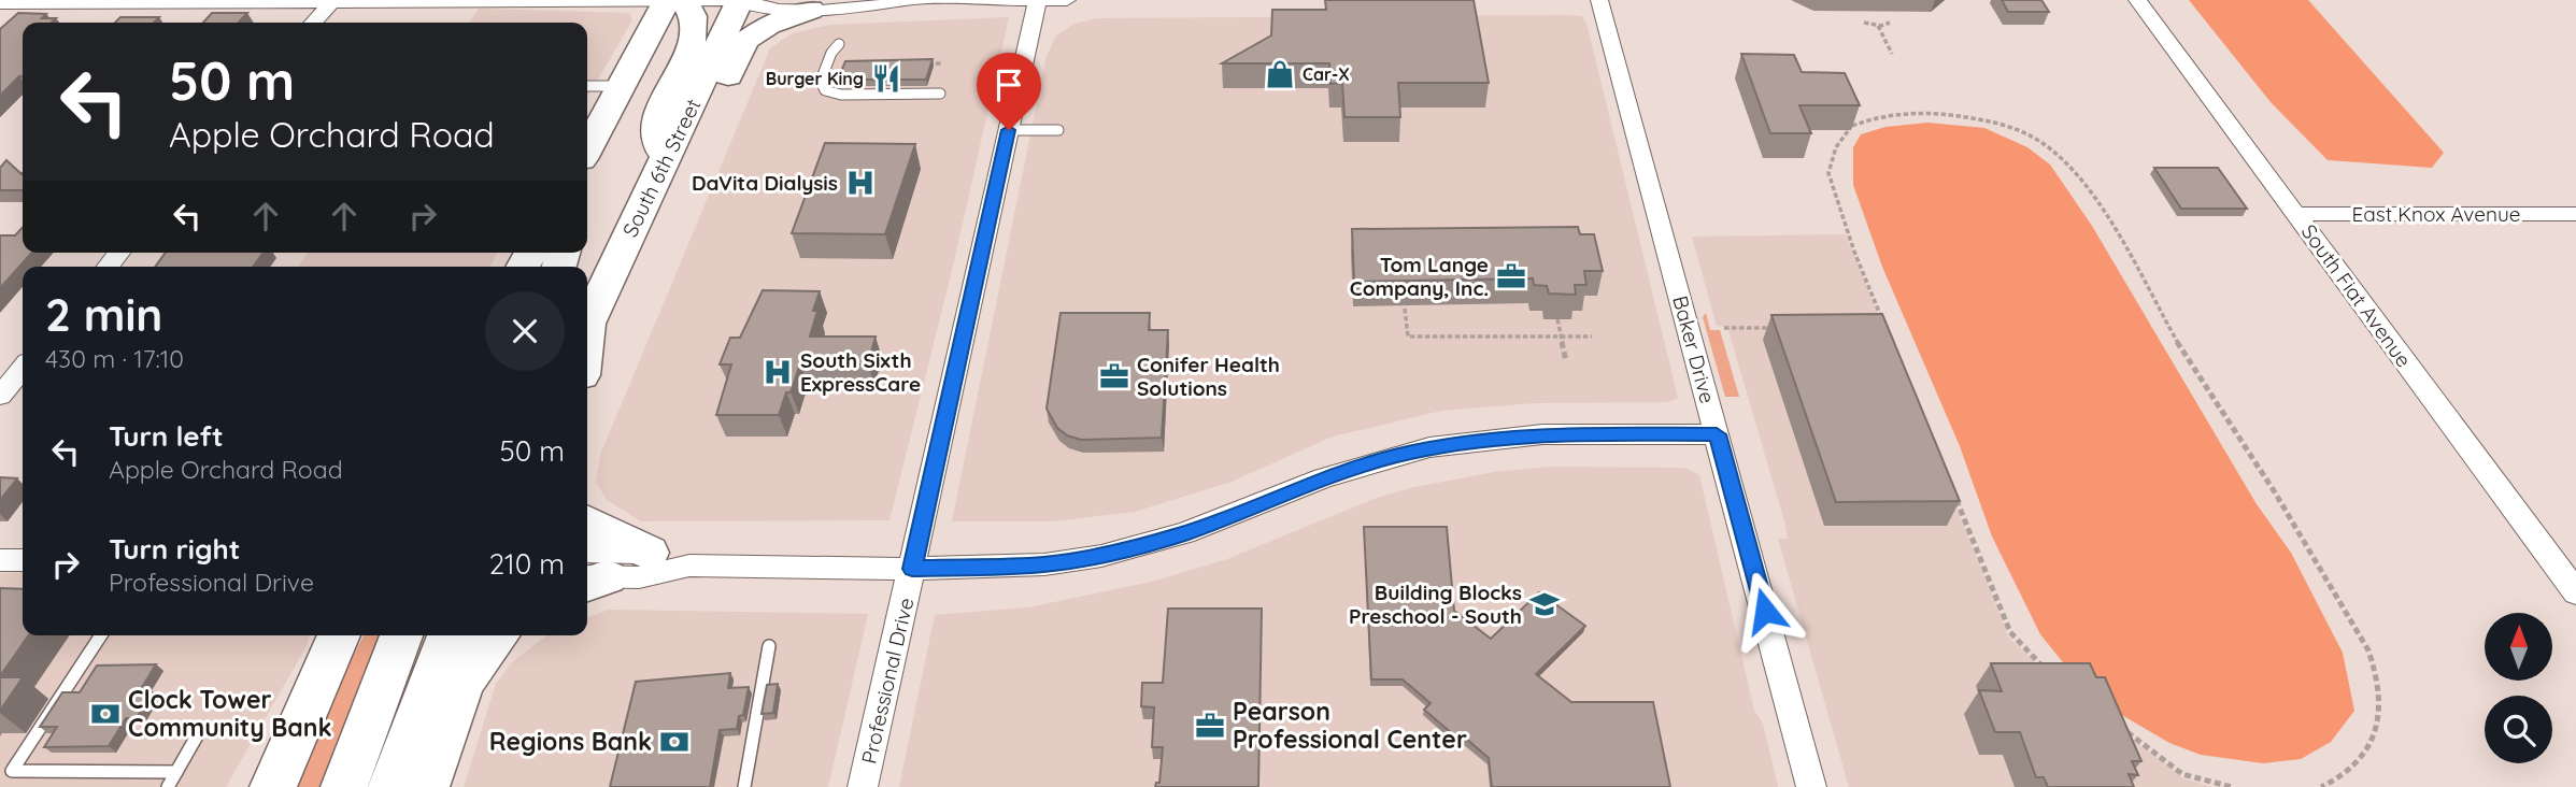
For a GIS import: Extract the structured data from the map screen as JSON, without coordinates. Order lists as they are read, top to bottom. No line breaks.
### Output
{"streets":{"main road":["South 6th Street"],"street":["East Knox Avenue","South Fiat Avenue","Baker Drive","Professional Drive"]},"crossings":[["East Knox Avenue","South Fiat Avenue"]],"places":{"shop":["Car-X"],"restaurant":["Burger King"],"hospital":["DaVita Dialysis","South Sixth ExpressCare"],"office":["Tom Lange Company, Inc.","Conifer Health Solutions","Pearson Professional Center"],"school or university":["Building Blocks Preschool - South"],"bank":["Clock Tower Community Bank","Regions Bank"]},"north":"top","page":{"turn":["50 m","Apple Orchard Road"],"heading":["2 min","430 m · 17:10"],"list":[{"name":"Turn left","note":"Apple Orchard Road","value":"50 m"},{"name":"Turn right","note":"Professional Drive","value":"210 m"}]}}
